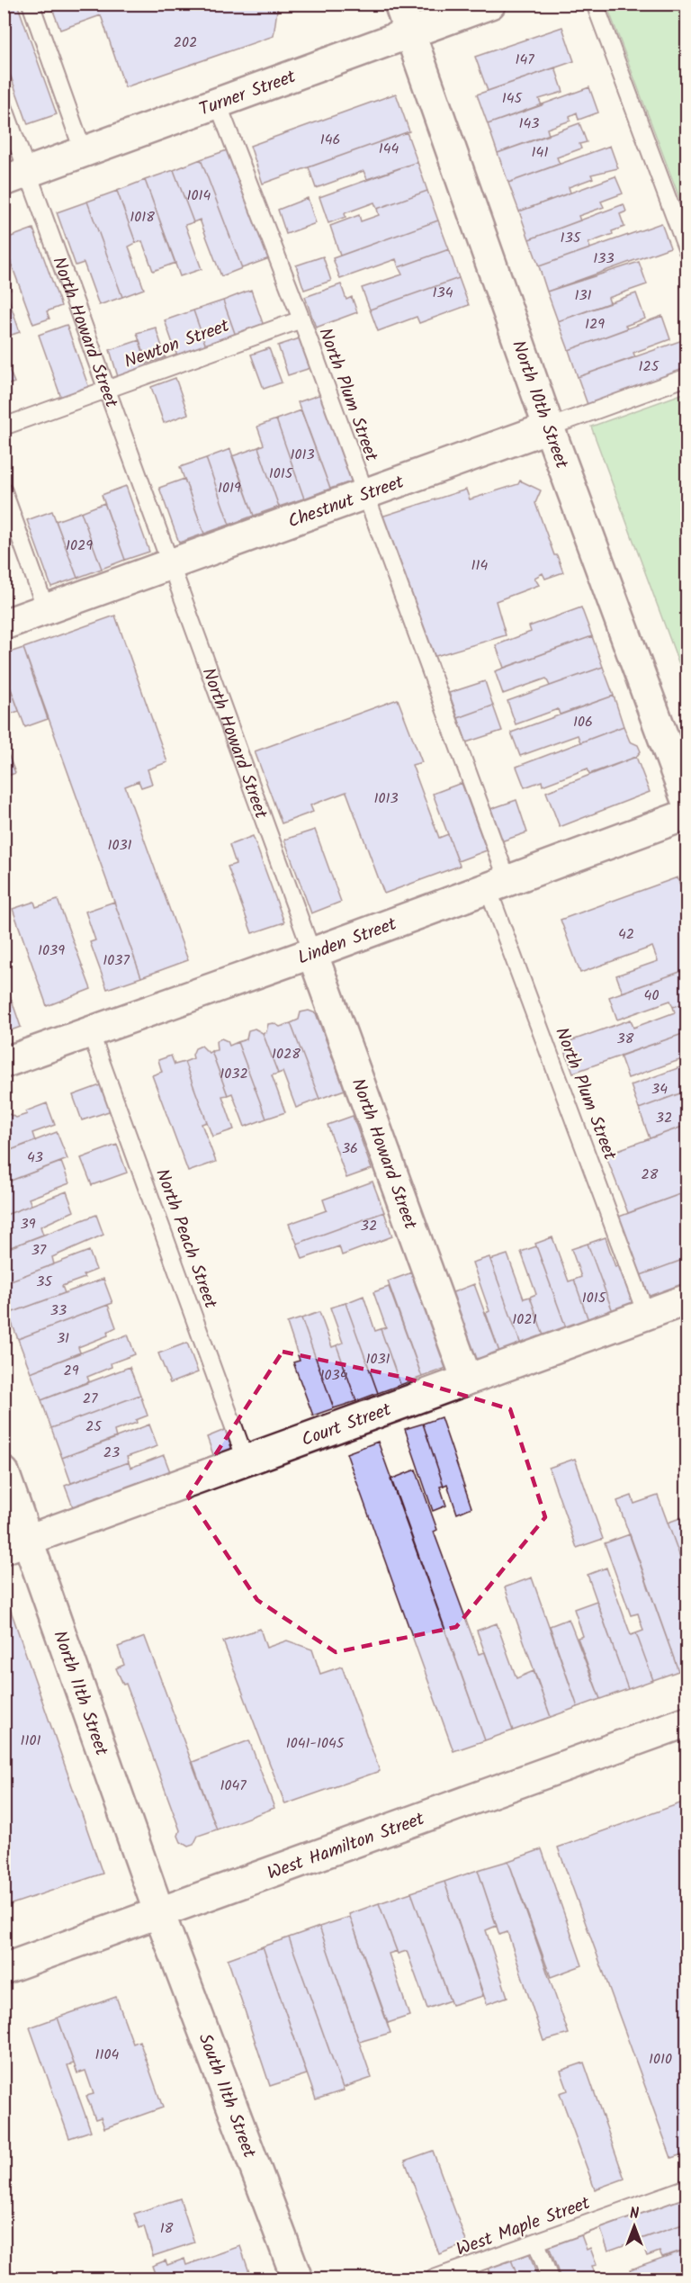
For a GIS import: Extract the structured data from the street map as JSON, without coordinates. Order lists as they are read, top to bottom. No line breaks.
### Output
{"streets":{"street":["Turner Street","North Howard Street","North 10th Street","Chestnut Street","Linden Street","Court Street","North 11th Street","West Hamilton Street","South 11th Street"],"lane":["Newton Street","North Plum Street","North Peach Street","West Maple Street"]},"crossings":[["Turner Street","North Howard Street"],["Turner Street","North Plum Street"],["Turner Street","North 10th Street"],["North Howard Street","Newton Street"],["North Howard Street","Chestnut Street"],["North Howard Street","Linden Street"],["North Howard Street","Court Street"],["Newton Street","North Plum Street"],["North Plum Street","Chestnut Street"],["North Plum Street","Linden Street"],["North Plum Street","Court Street"],["North 10th Street","Chestnut Street"],["Linden Street","North Peach Street"],["North Peach Street","Court Street"],["Court Street","North 11th Street"],["North 11th Street","West Hamilton Street"],["North 11th Street","South 11th Street"],["West Hamilton Street","South 11th Street"]],"house_numbers":["202","147","145","143","146","144","141","1014","1018","135","133","134","131","129","125","1013","1015","1019","1029","114","106","1013","1031","42","1039","1037","40","38","1028","1032","34","32","36","43","28","39","32","37","35","1015","33","1021","31","1031","29","1034","27","25","23","1101","1041-1045","1047","1104","1010","18"],"north":"top"}
